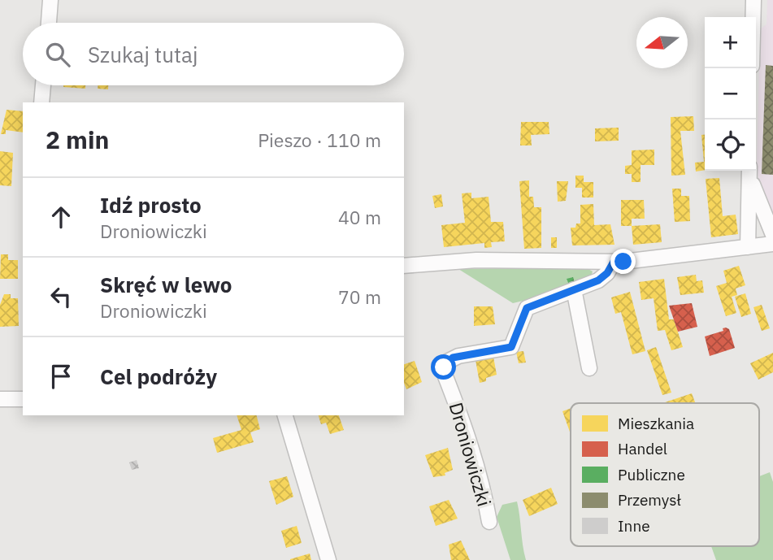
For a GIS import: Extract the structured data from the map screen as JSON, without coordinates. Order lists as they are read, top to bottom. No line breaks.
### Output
{"streets":{"street":["Droniowiczki"]},"legend":["Mieszkania","Handel","Publiczne","Przemysł","Inne"],"north":"left","page":{"map_buttons":["+","−"],"search":"Szukaj tutaj","heading":["2 min","Pieszo · 110 m"],"list":[["Idź prosto","Droniowiczki","40 m"],["Skręć w lewo","Droniowiczki","70 m"],"Cel podróży"]}}
